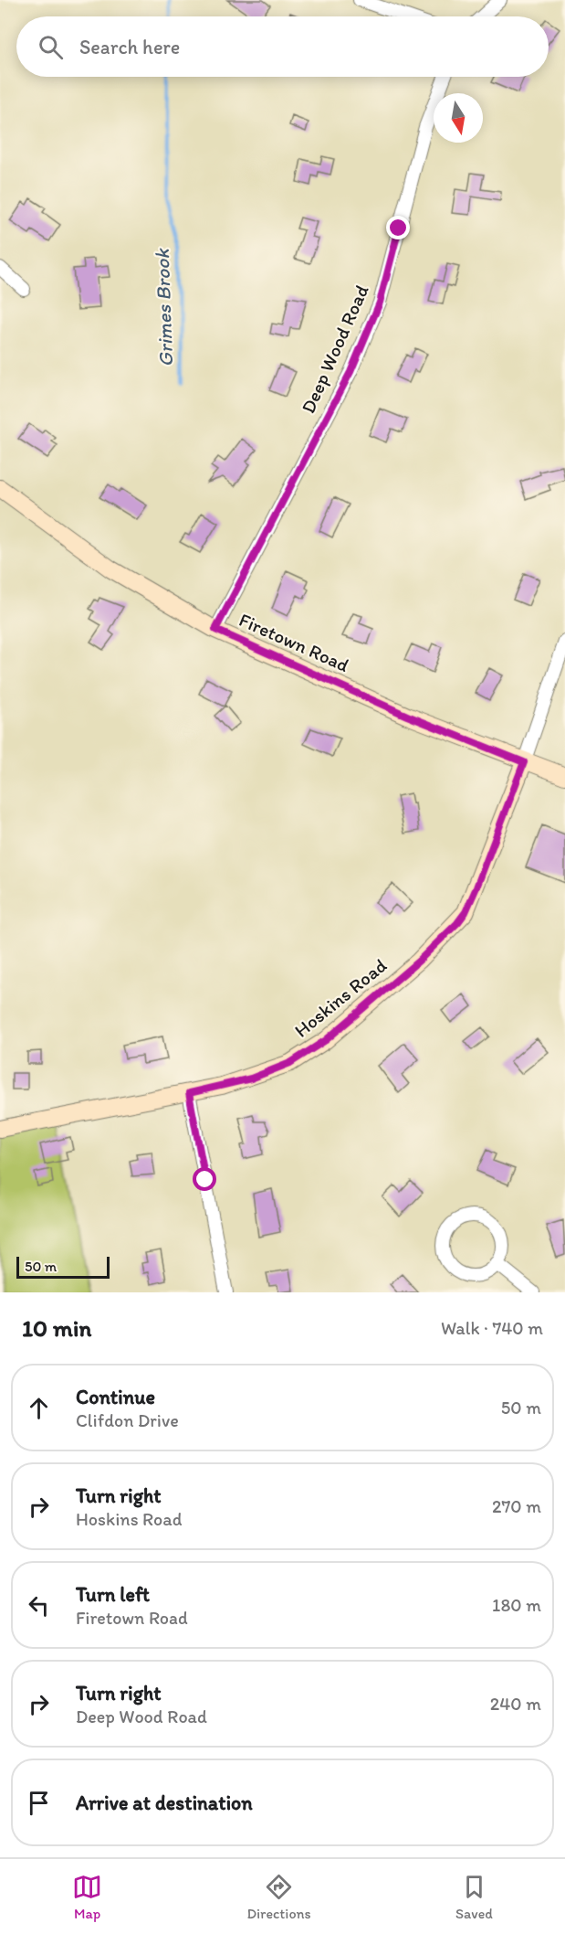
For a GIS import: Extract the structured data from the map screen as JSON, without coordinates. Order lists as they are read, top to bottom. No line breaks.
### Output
{"streets":{"street":["Deep Wood Road","Firetown Road","Hoskins Road"]},"crossings":[["Deep Wood Road","Firetown Road"],["Firetown Road","Hoskins Road"]],"water":["Grimes Brook"],"scale_bar":"50 m","north":"bottom","page":{"search":"Search here","scale":"50 m","heading":["10 min","Walk · 740 m"],"list":[["Continue","Clifdon Drive","50 m"],["Turn right","Hoskins Road","270 m"],["Turn left","Firetown Road","180 m"],["Turn right","Deep Wood Road","240 m"],"Arrive at destination"],"nav":["Map","Directions","Saved"]}}
